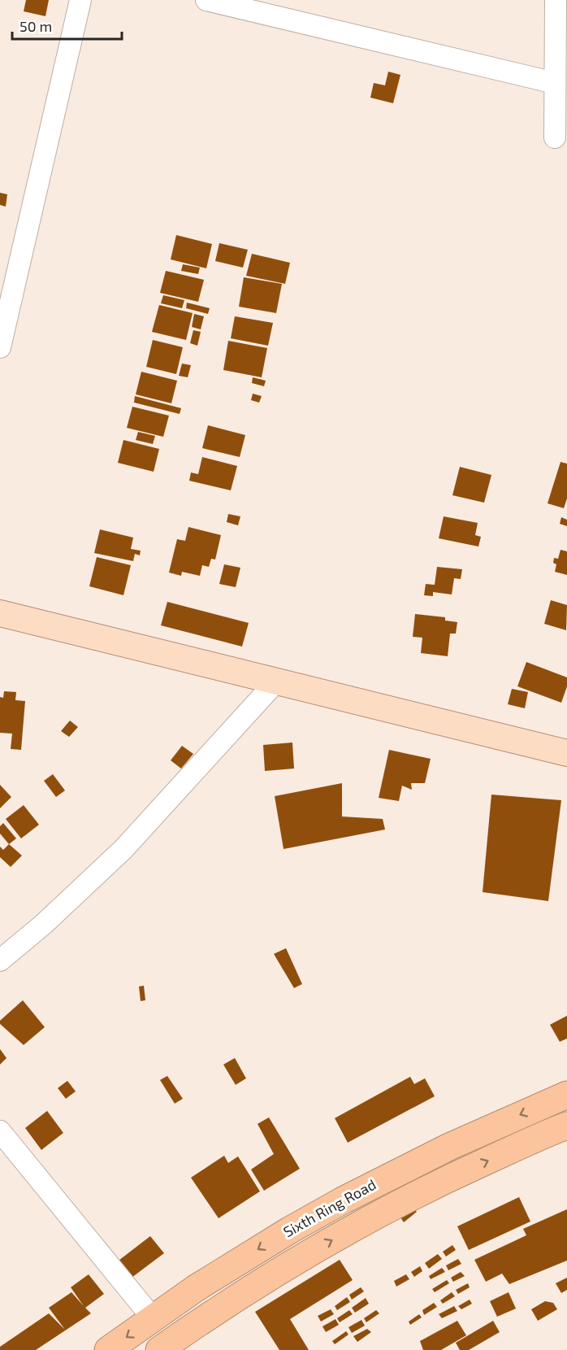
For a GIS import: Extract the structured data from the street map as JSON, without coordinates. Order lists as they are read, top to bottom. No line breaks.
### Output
{"streets":{"highway":["Sixth Ring Road"]},"scale_bar":"50 m"}
